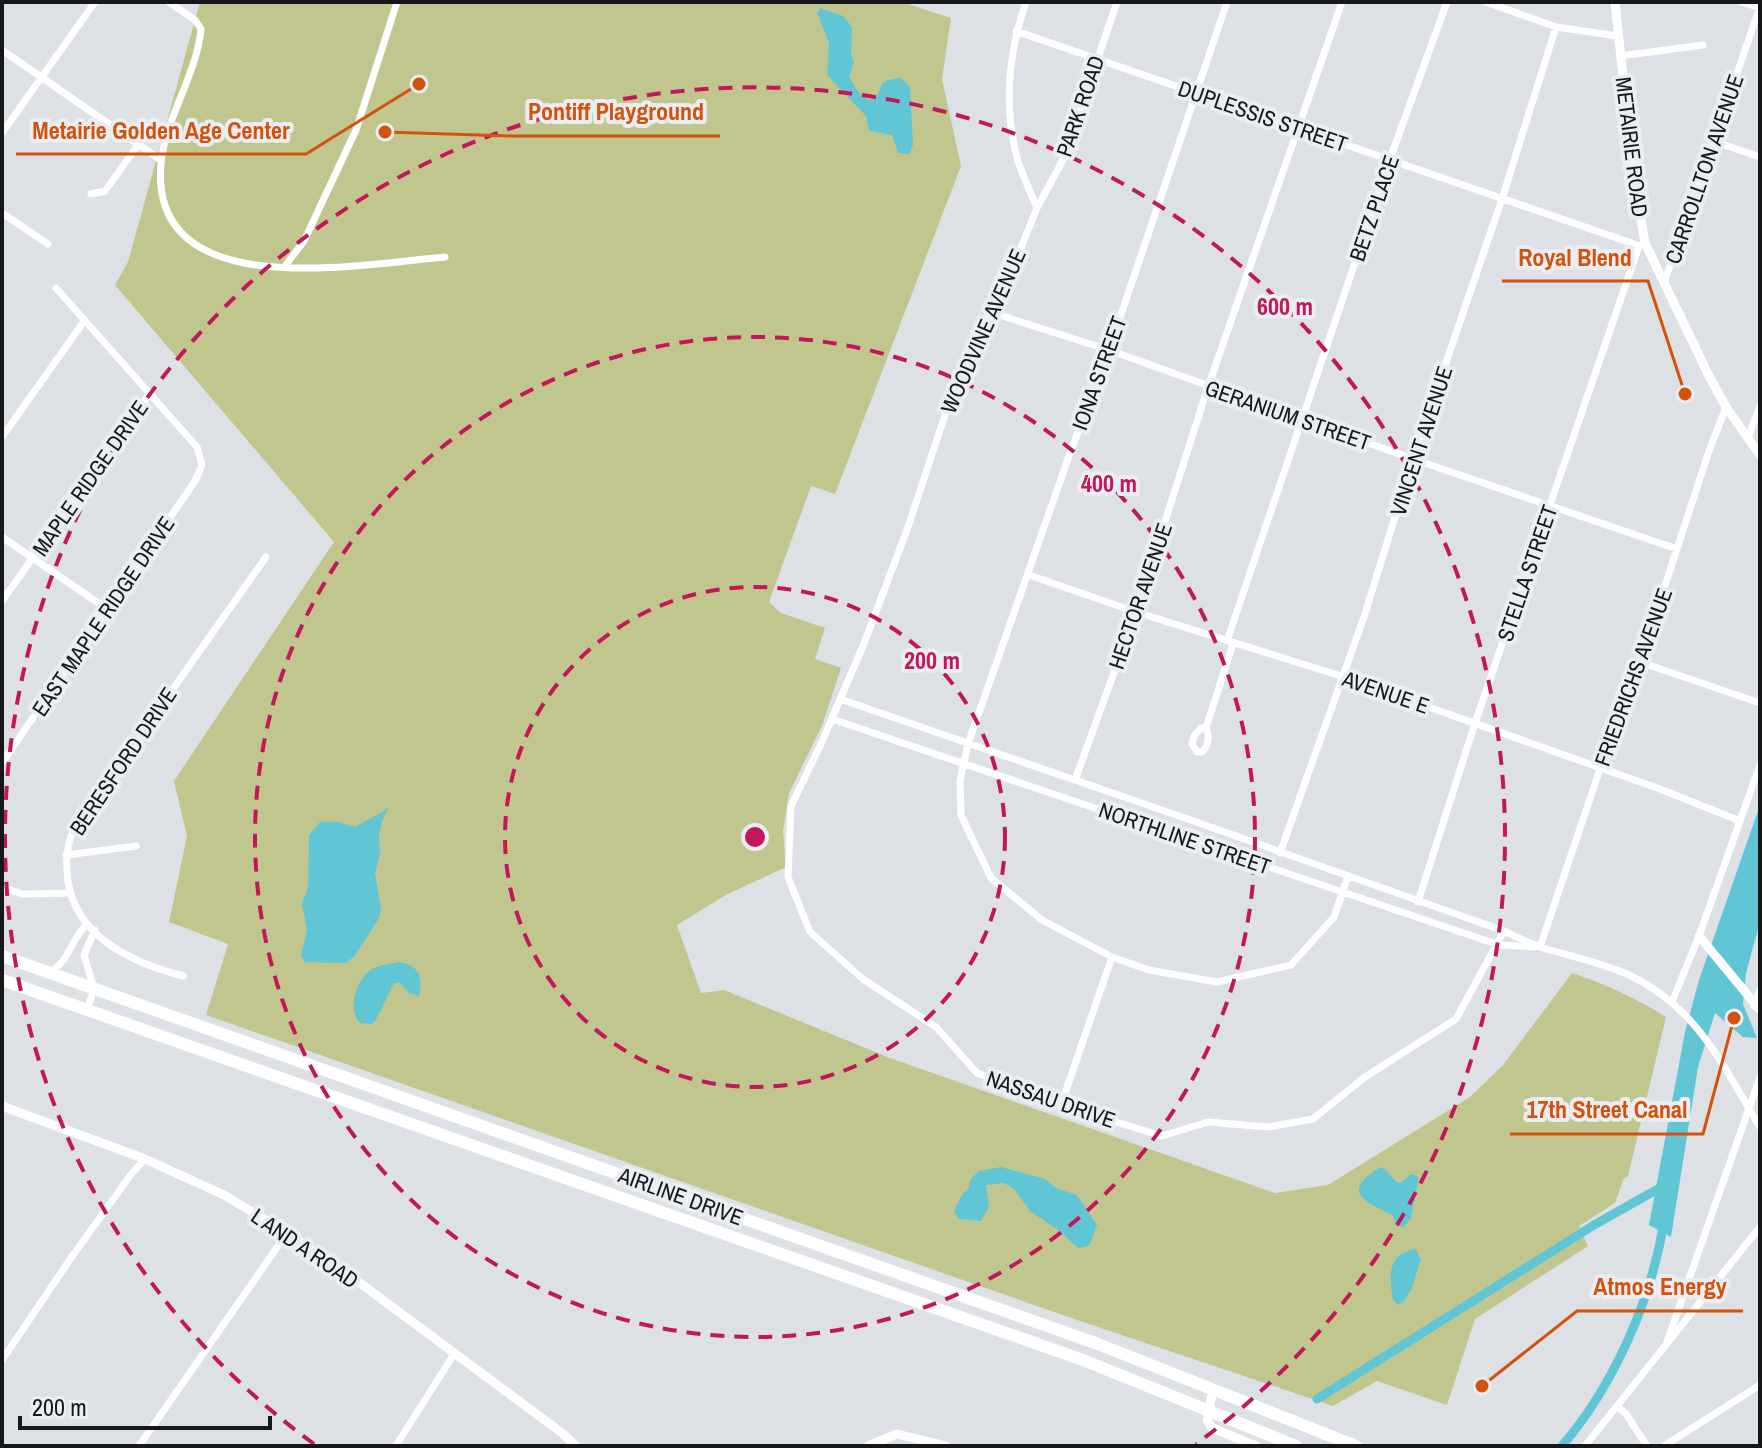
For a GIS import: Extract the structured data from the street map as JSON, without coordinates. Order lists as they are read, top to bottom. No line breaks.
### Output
{"streets":{"highway":["AIRLINE DRIVE"],"street":["PARK ROAD","DUPLESSIS STREET","METAIRIE ROAD","CARROLLTON AVENUE","BETZ PLACE","WOODVINE AVENUE","IONA STREET","GERANIUM STREET","VINCENT AVENUE","MAPLE RIDGE DRIVE","STELLA STREET","HECTOR AVENUE","EAST MAPLE RIDGE DRIVE","FRIEDRICHS AVENUE","AVENUE E","BERESFORD DRIVE","NORTHLINE STREET","NASSAU DRIVE","L AND A ROAD"]},"crossings":[["PARK ROAD","DUPLESSIS STREET"],["PARK ROAD","WOODVINE AVENUE"],["DUPLESSIS STREET","METAIRIE ROAD"],["DUPLESSIS STREET","BETZ PLACE"],["DUPLESSIS STREET","IONA STREET"],["DUPLESSIS STREET","VINCENT AVENUE"],["DUPLESSIS STREET","STELLA STREET"],["DUPLESSIS STREET","HECTOR AVENUE"],["METAIRIE ROAD","CARROLLTON AVENUE"],["METAIRIE ROAD","STELLA STREET"],["METAIRIE ROAD","FRIEDRICHS AVENUE"],["BETZ PLACE","GERANIUM STREET"],["BETZ PLACE","AVENUE E"],["WOODVINE AVENUE","GERANIUM STREET"],["WOODVINE AVENUE","NORTHLINE STREET"],["WOODVINE AVENUE","NASSAU DRIVE"],["IONA STREET","GERANIUM STREET"],["IONA STREET","AVENUE E"],["IONA STREET","NORTHLINE STREET"],["GERANIUM STREET","VINCENT AVENUE"],["GERANIUM STREET","STELLA STREET"],["GERANIUM STREET","HECTOR AVENUE"],["GERANIUM STREET","FRIEDRICHS AVENUE"],["VINCENT AVENUE","AVENUE E"],["VINCENT AVENUE","NORTHLINE STREET"],["MAPLE RIDGE DRIVE","EAST MAPLE RIDGE DRIVE"],["STELLA STREET","AVENUE E"],["STELLA STREET","NORTHLINE STREET"],["HECTOR AVENUE","AVENUE E"],["HECTOR AVENUE","NORTHLINE STREET"],["FRIEDRICHS AVENUE","AVENUE E"],["FRIEDRICHS AVENUE","NORTHLINE STREET"],["NORTHLINE STREET","NASSAU DRIVE"]],"places":["Metairie Golden Age Center","Pontiff Playground","Royal Blend","17th Street Canal","Atmos Energy"],"scale_bar":"200 m","rings":["600 m","400 m","200 m"]}
